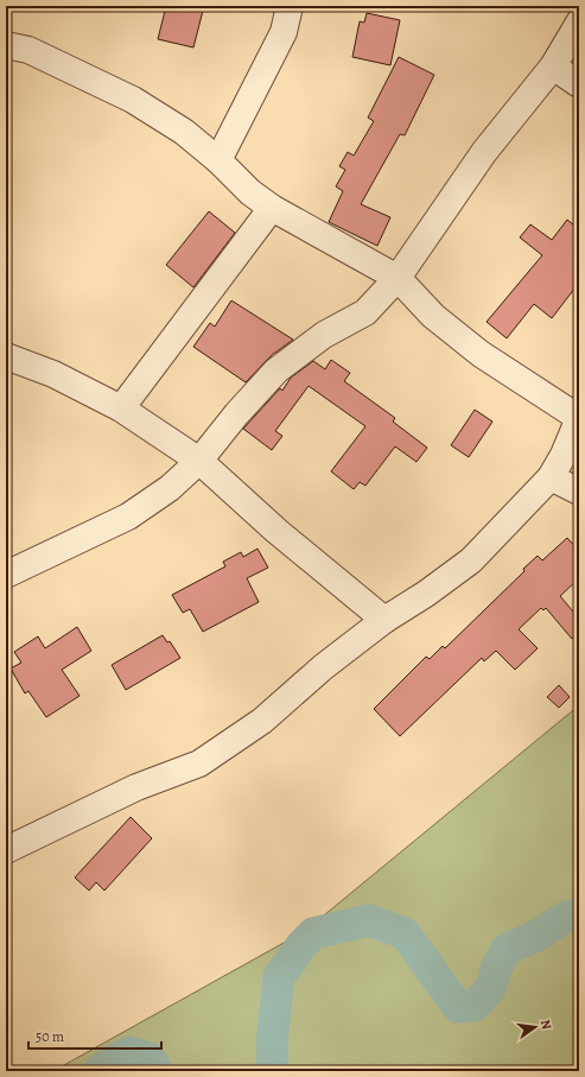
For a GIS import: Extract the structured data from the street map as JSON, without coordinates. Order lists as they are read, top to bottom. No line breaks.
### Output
{"scale_bar":"50 m","north":"right"}
